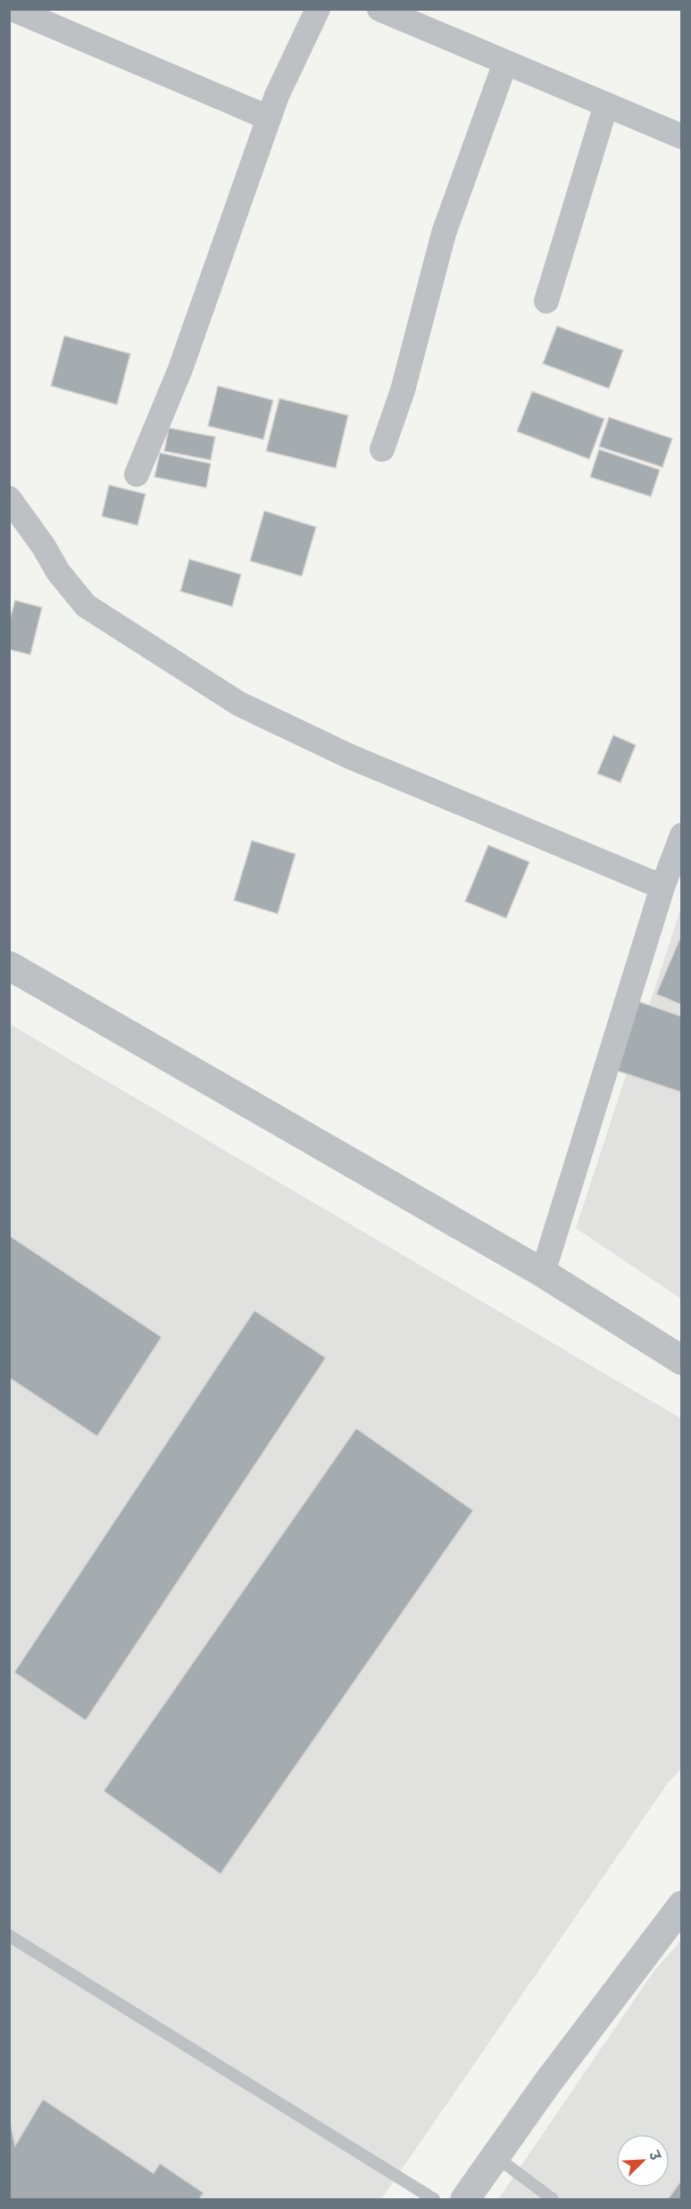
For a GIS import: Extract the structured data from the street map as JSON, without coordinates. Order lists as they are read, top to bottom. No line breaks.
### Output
{"north":"top right"}
